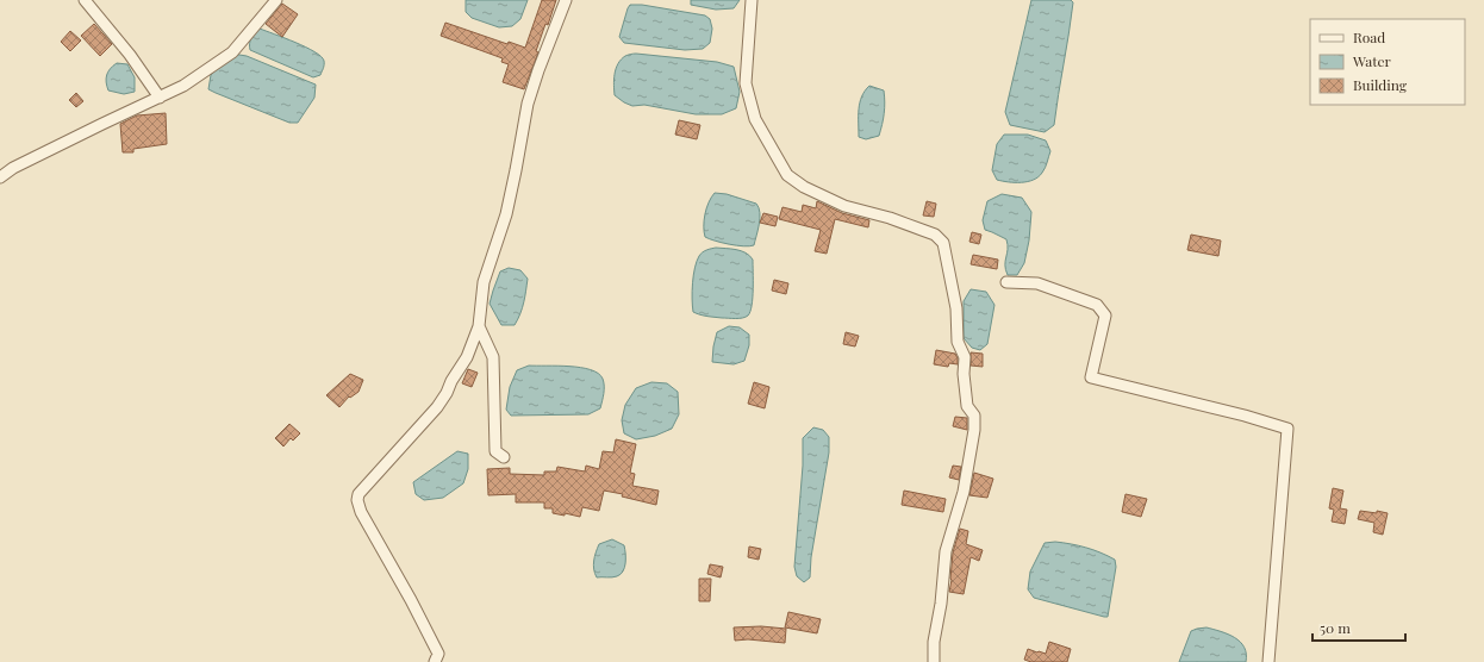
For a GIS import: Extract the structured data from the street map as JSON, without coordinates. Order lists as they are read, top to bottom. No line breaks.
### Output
{"legend":["Road","Water","Building"],"scale_bar":"50 m"}
